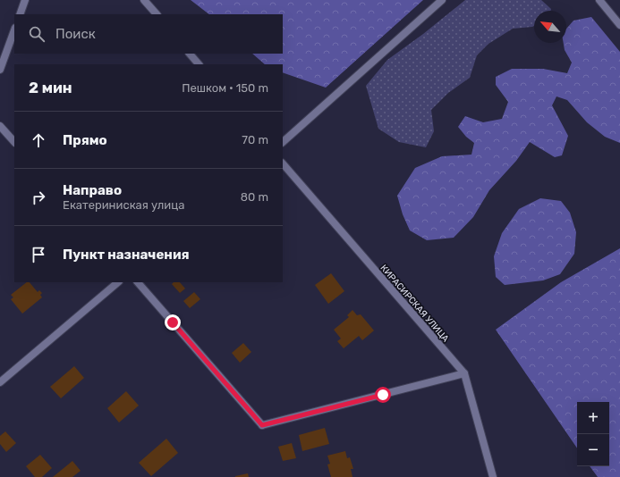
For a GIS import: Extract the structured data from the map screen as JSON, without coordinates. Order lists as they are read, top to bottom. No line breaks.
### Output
{"streets":{"street":["КИРАСИРСКАЯ УЛИЦА"]},"north":"top left","page":{"search":"Поиск","heading":["2 мин","Пешком · 150 m"],"list":[["Прямо","70 m"],["Направо","Екатериниская улица","80 m"],"Пункт назначения"],"map_buttons":["+","−"]}}
